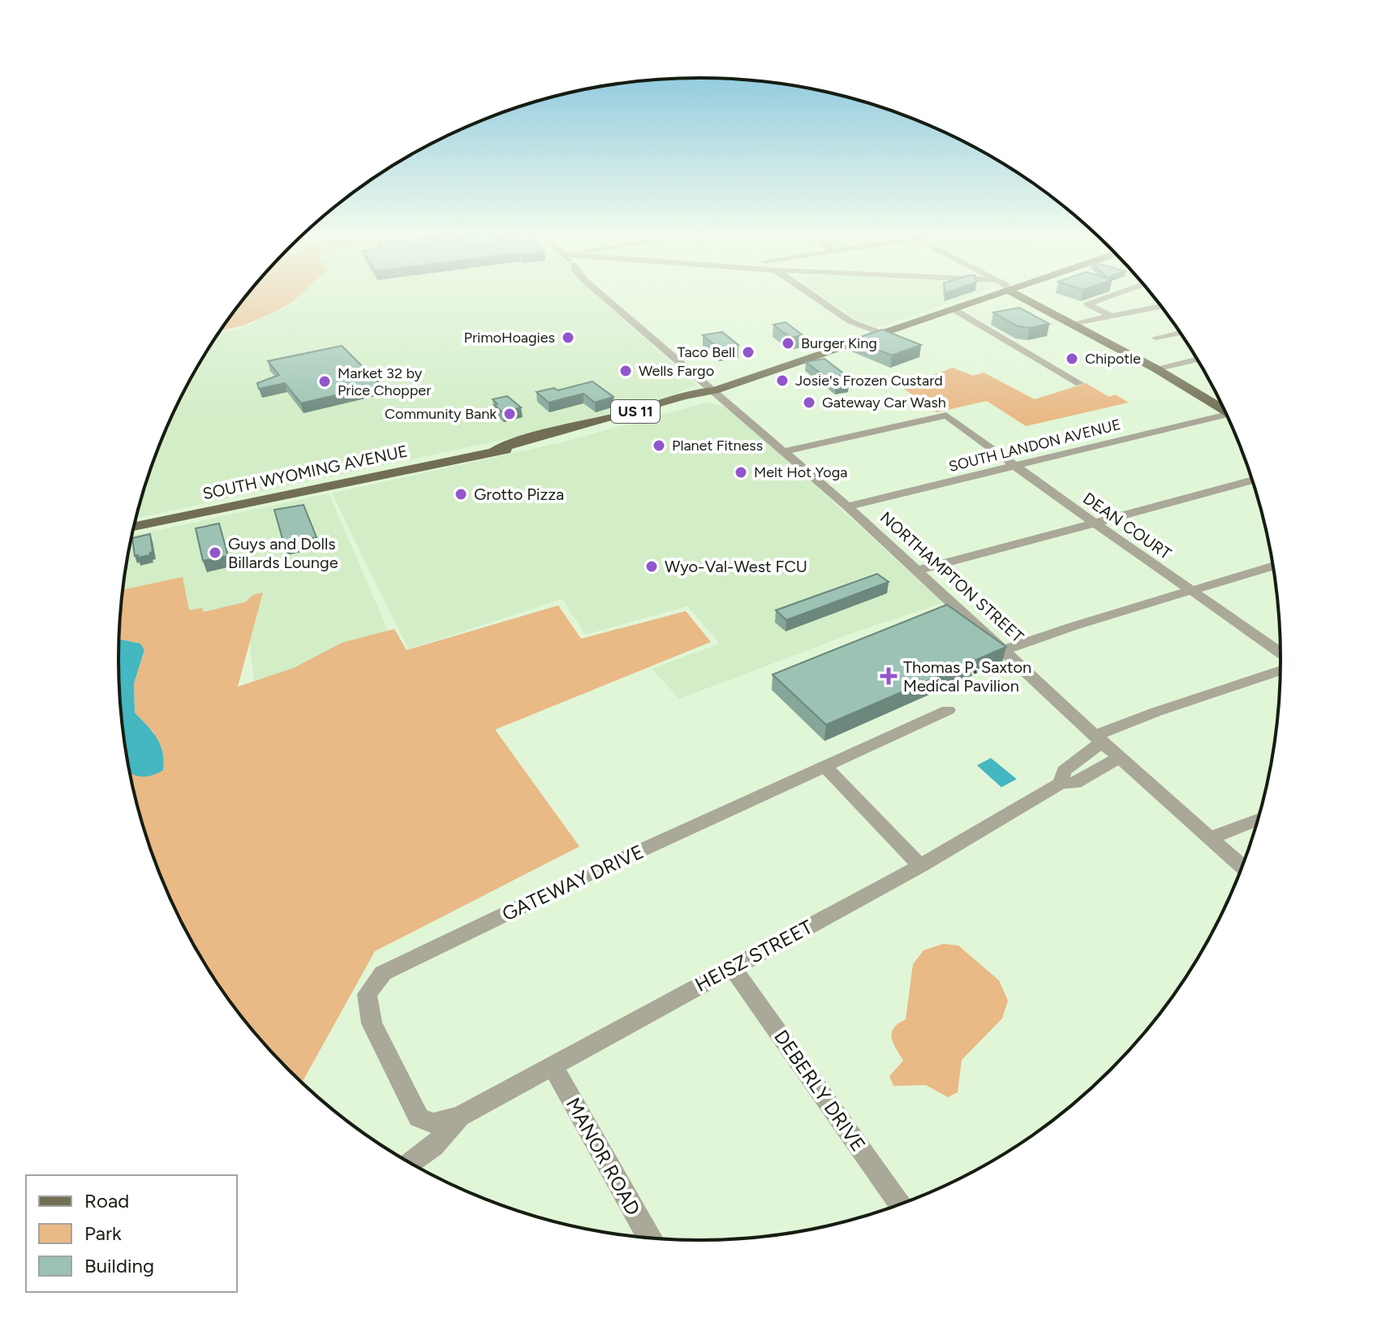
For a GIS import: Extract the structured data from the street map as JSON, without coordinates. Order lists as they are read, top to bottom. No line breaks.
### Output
{"streets":{"main road":["US 11","SOUTH WYOMING AVENUE"],"street":["SOUTH LANDON AVENUE","DEAN COURT","NORTHAMPTON STREET","GATEWAY DRIVE","HEISZ STREET","DEBERLY DRIVE","MANOR ROAD"]},"crossings":[["SOUTH LANDON AVENUE","DEAN COURT"],["SOUTH LANDON AVENUE","NORTHAMPTON STREET"],["SOUTH WYOMING AVENUE","NORTHAMPTON STREET"],["DEAN COURT","NORTHAMPTON STREET"],["NORTHAMPTON STREET","HEISZ STREET"],["GATEWAY DRIVE","HEISZ STREET"],["HEISZ STREET","DEBERLY DRIVE"],["HEISZ STREET","MANOR ROAD"]],"places":{"other":["PrimoHoagies","Burger King","Taco Bell","Chipotle","Wells Fargo","Josie's Frozen Custard","Market 32 by Price Chopper","Gateway Car Wash","Community Bank","Planet Fitness","Melt Hot Yoga","Grotto Pizza","Guys and Dolls Billards Lounge","Wyo-Val-West FCU"],"health":["Thomas P. Saxton Medical Pavilion"]},"legend":["Road","Park","Building"]}
